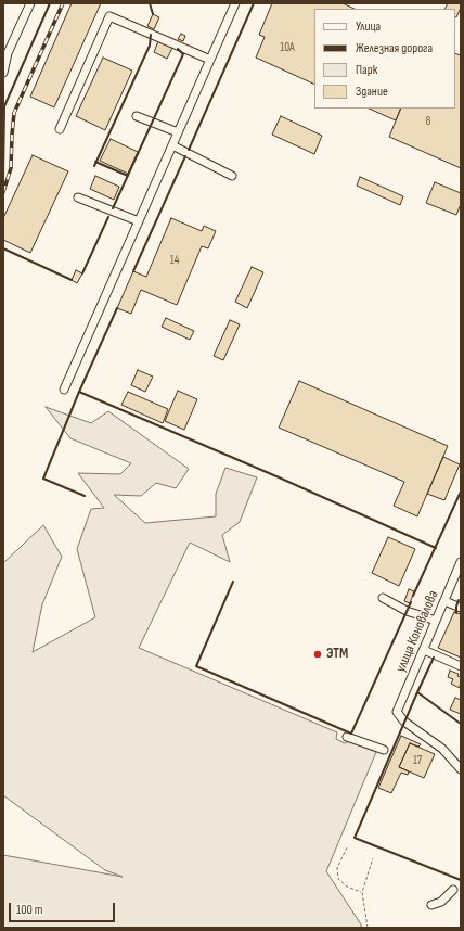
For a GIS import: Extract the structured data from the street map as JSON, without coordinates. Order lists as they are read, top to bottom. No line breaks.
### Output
{"streets":{"street":["улица Коновалова"]},"places":["ЭТМ"],"house_numbers":["10А","8","14","17"],"legend":["Улица","Железная дорога","Парк","Здание"],"scale_bar":"100 m"}
